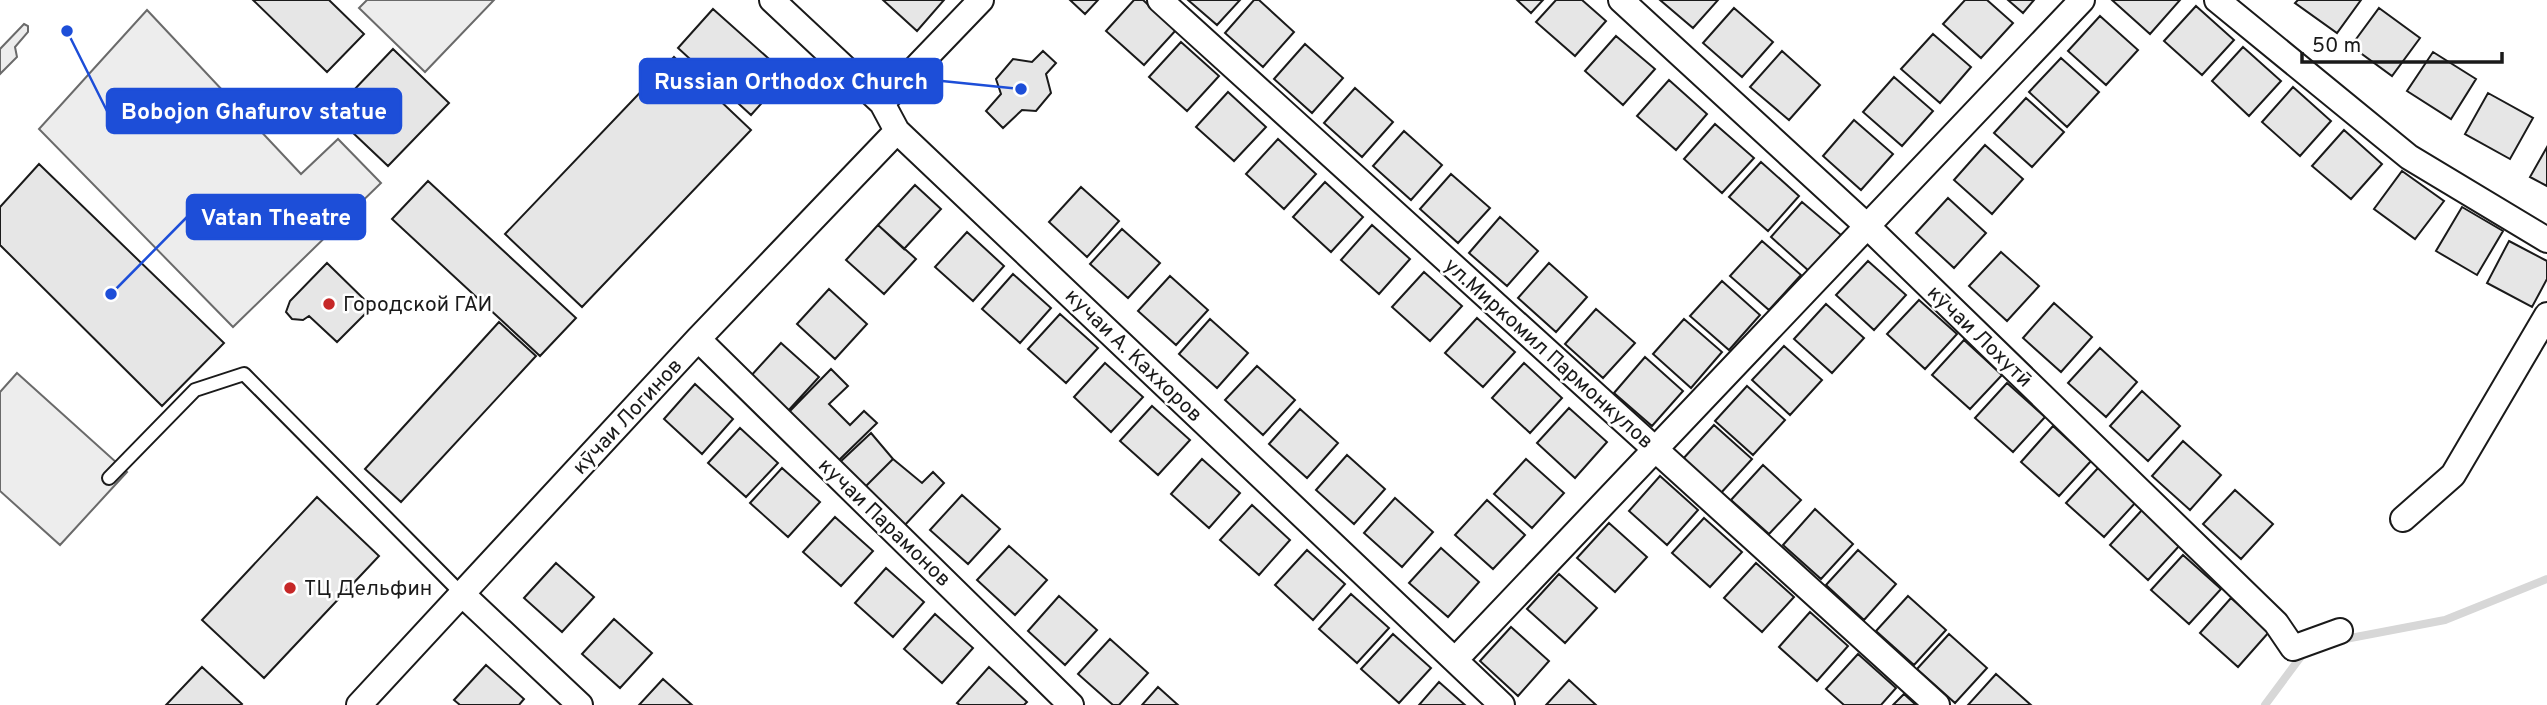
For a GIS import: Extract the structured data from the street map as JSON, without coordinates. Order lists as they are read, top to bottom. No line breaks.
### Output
{"streets":{"street":["кӯчаи Лохутӣ","ул.Миркомил Пармонкулов","кучаи А. Каххоров","кӯчаи Логинов","кучаи Парамонов"]},"crossings":[["кучаи А. Каххоров","кӯчаи Логинов"],["кӯчаи Логинов","кучаи Парамонов"]],"places":["Bobojon Ghafurov statue","Russian Orthodox Church","Vatan Theatre","Городской ГАИ","ТЦ Дельфин"],"scale_bar":"50 m"}
